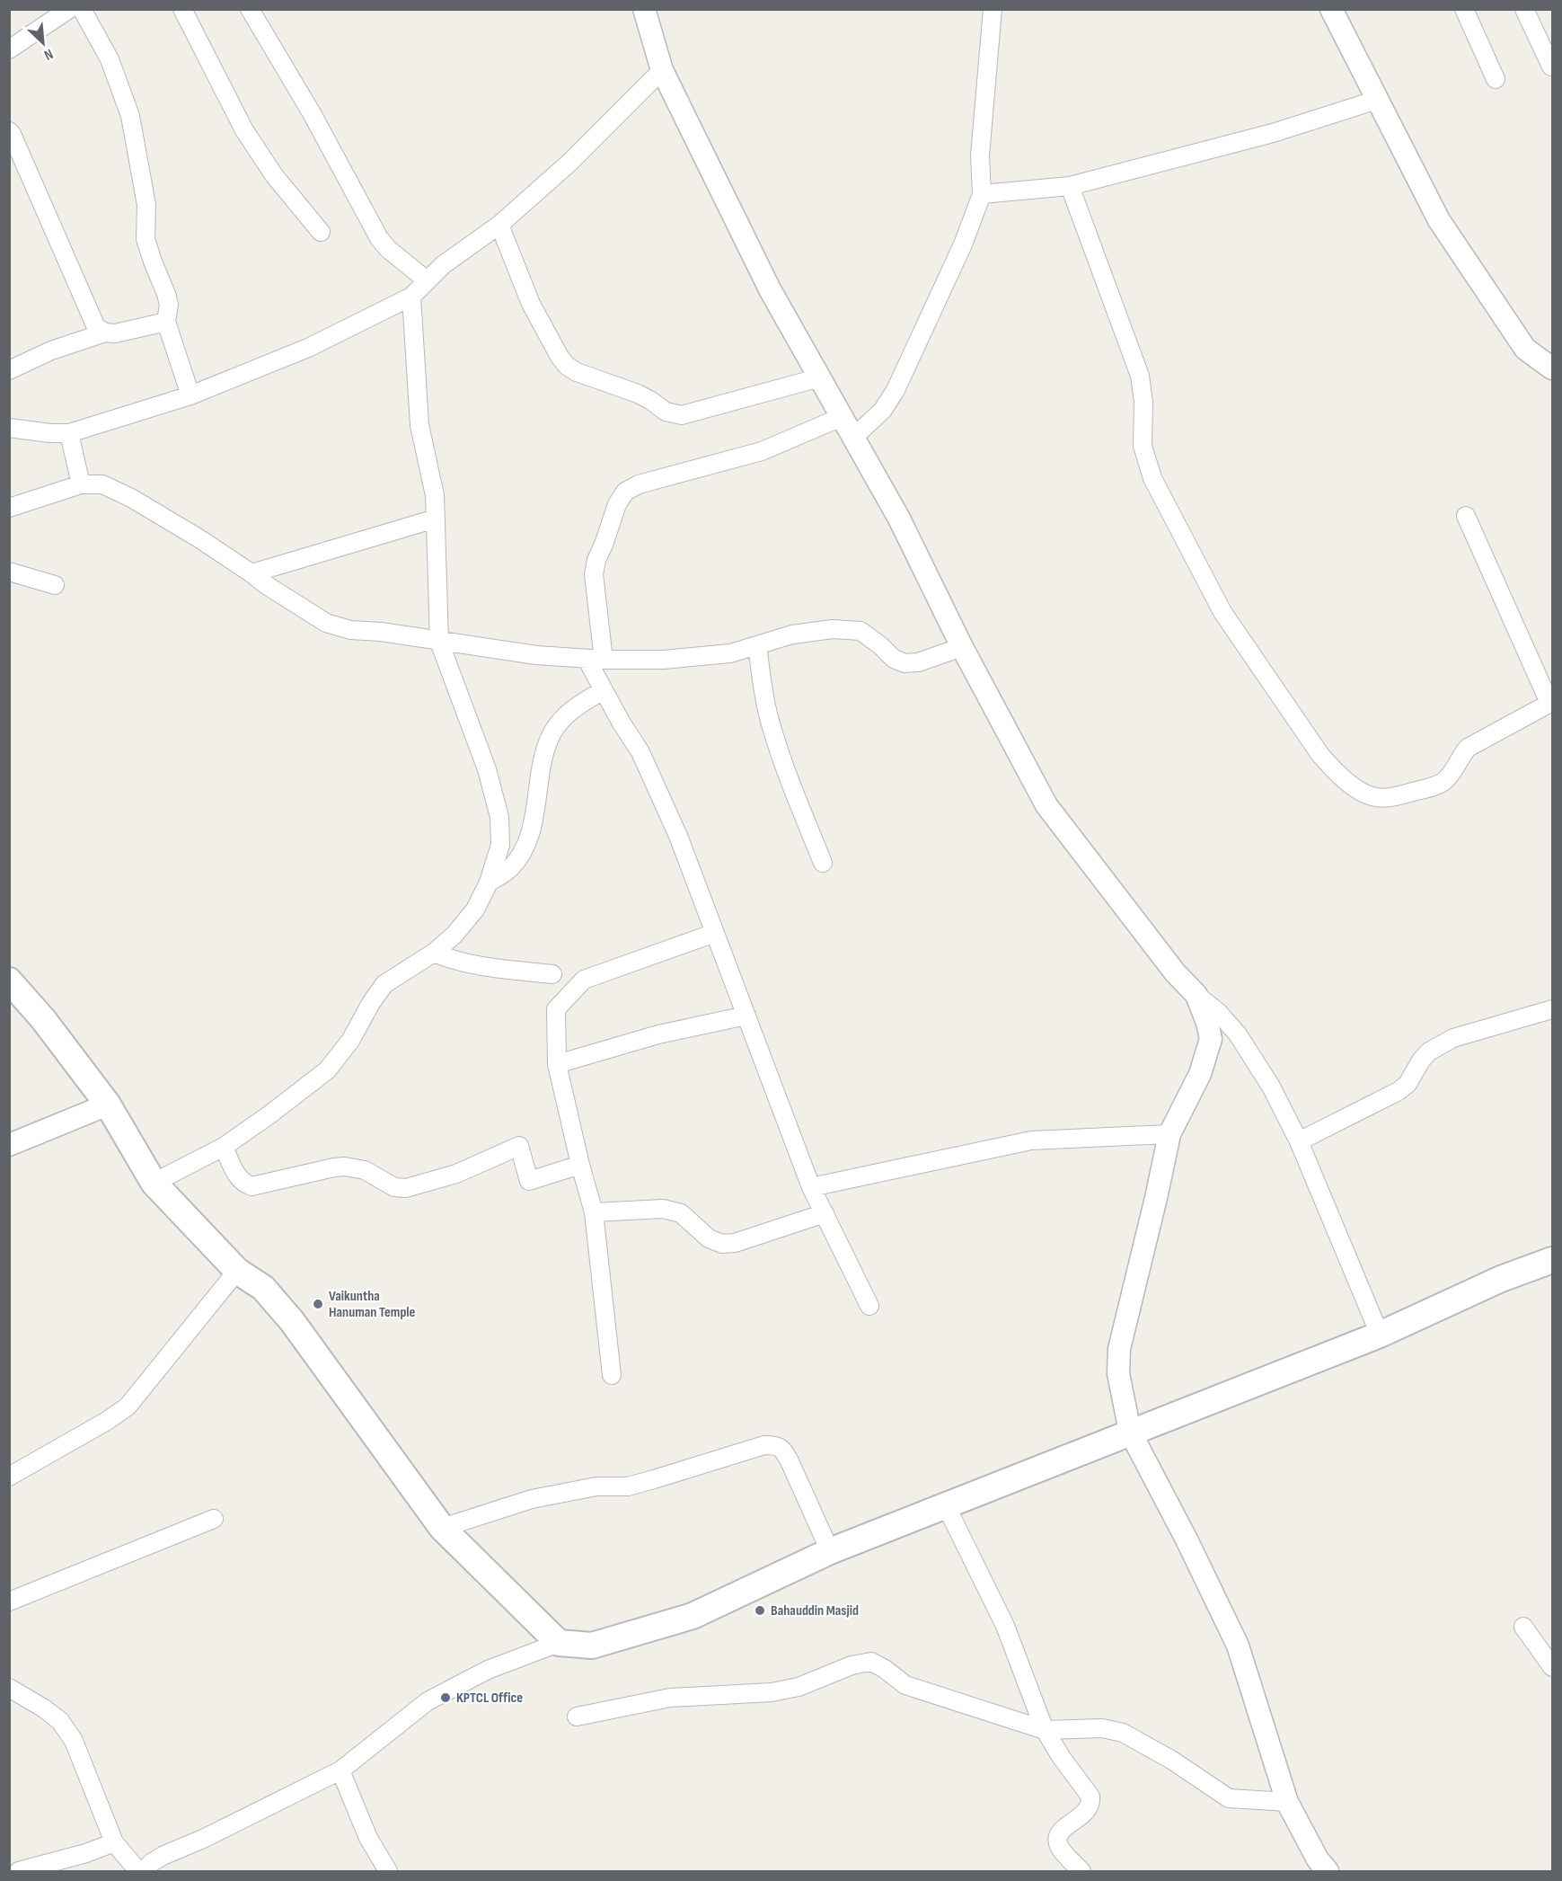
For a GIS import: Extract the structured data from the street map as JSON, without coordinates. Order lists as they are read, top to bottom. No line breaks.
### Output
{"places":["Vaikuntha Hanuman Temple","Bahauddin Masjid","KPTCL Office"],"north":"bottom right"}
